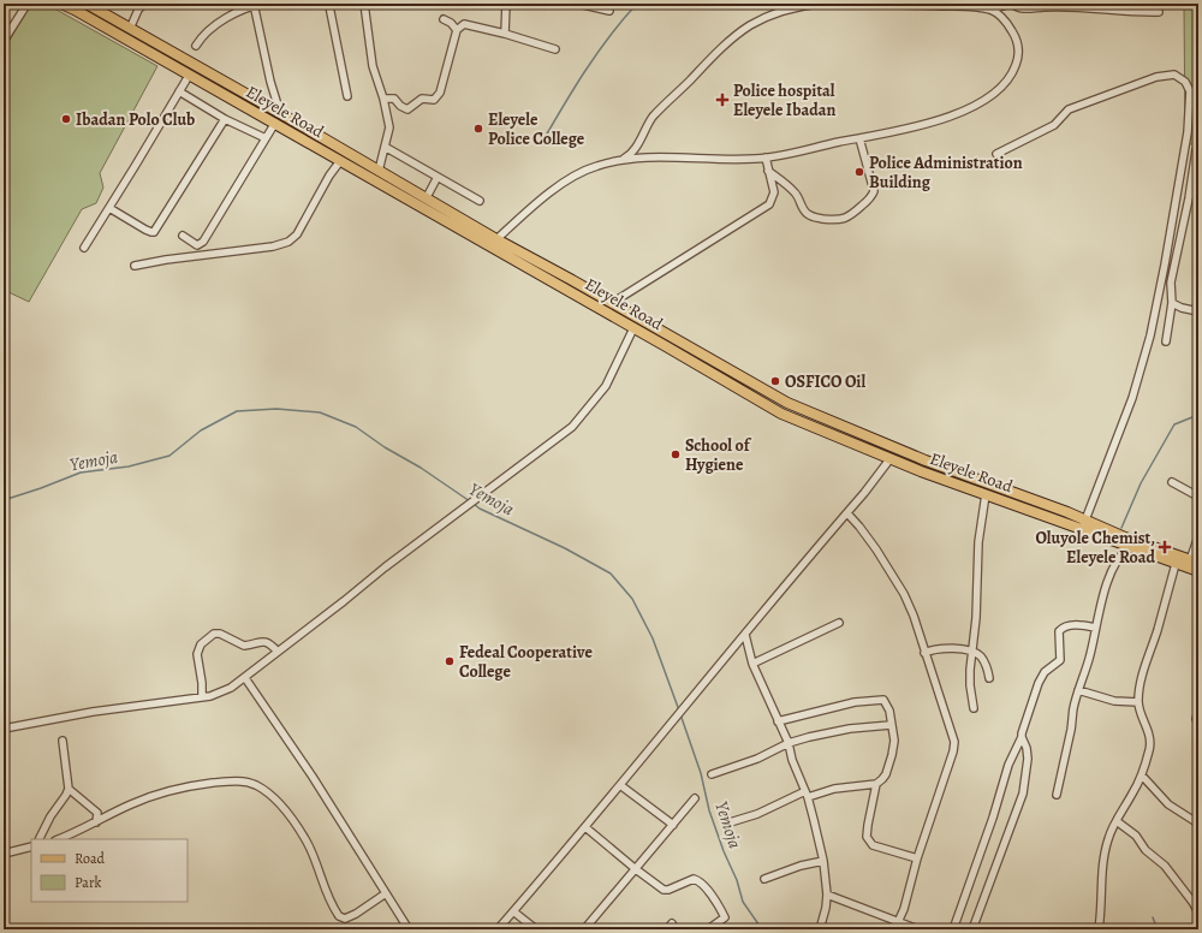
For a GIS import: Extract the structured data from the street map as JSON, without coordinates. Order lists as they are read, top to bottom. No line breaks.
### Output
{"streets":{"main road":["Eleyele Road"]},"water":["Yemoja"],"places":{"health":["Police hospital Eleyele Ibadan","Oluyole Chemist, Eleyele Road"],"other":["Ibadan Polo Club","Eleyele Police College","Police Administration Building","OSFICO Oil","School of Hygiene","Fedeal Cooperative College"]},"legend":["Road","Park"]}
